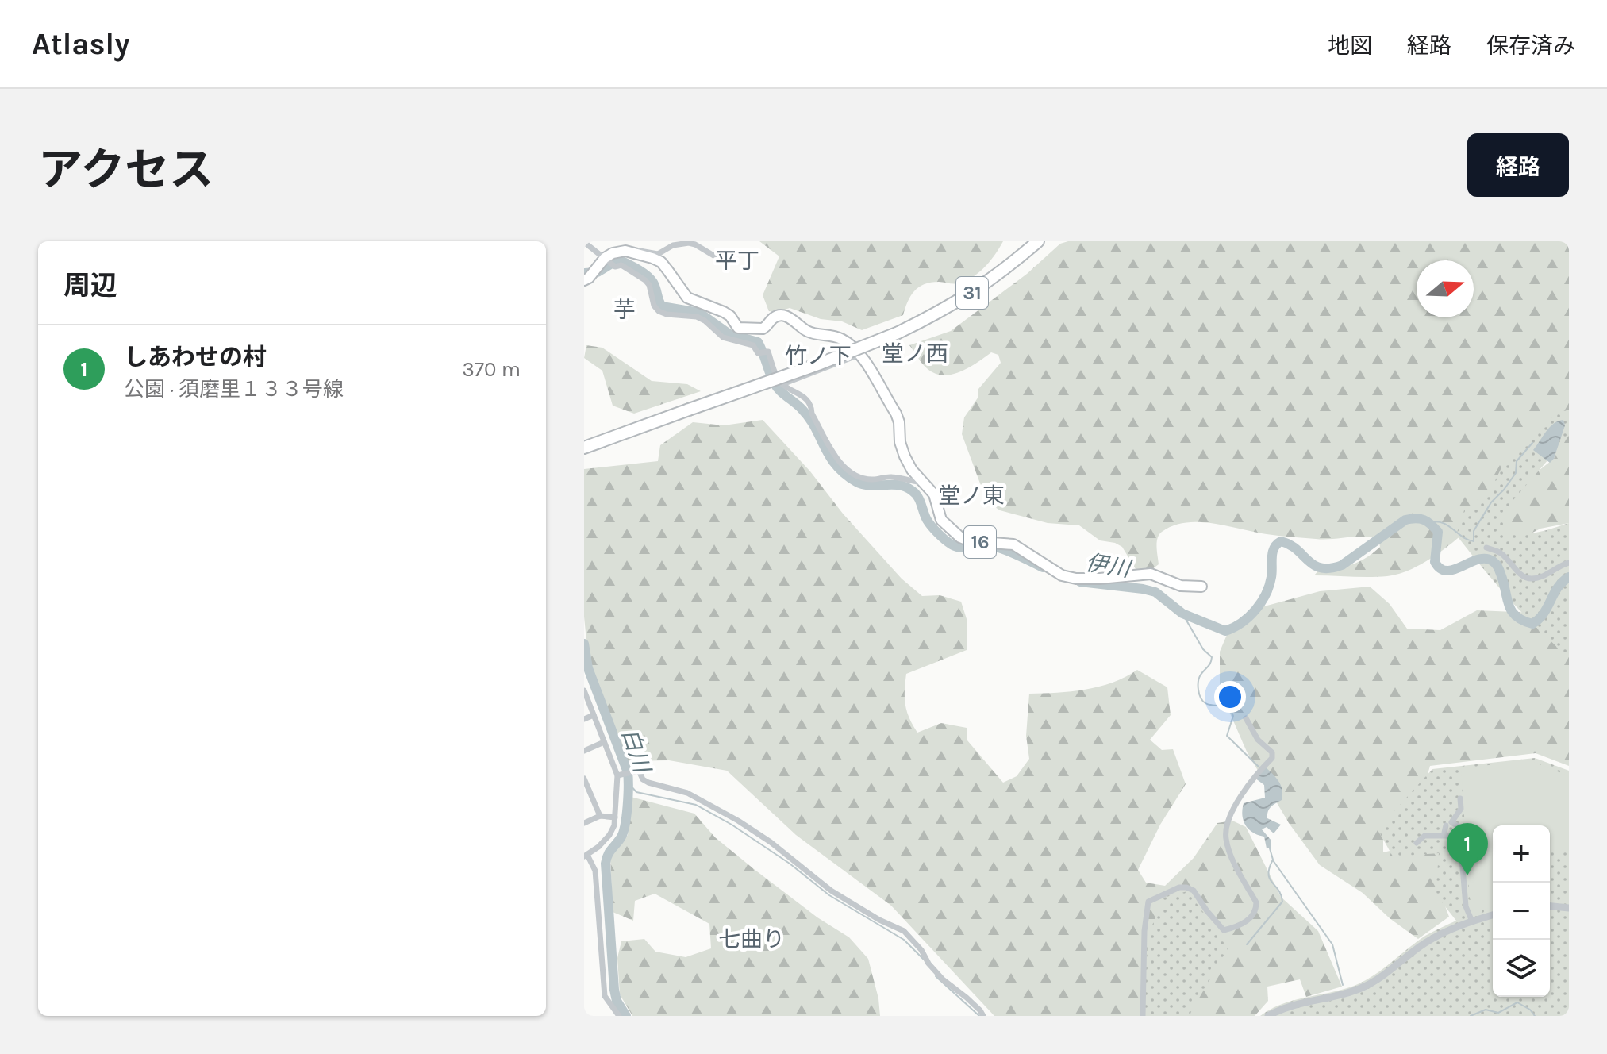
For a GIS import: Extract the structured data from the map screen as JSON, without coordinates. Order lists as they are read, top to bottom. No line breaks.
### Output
{"streets":{"highway":["31"],"main road":["16"]},"districts":["平丁","芋","堂ノ西","竹ノ下","堂ノ東","七曲り"],"water":["伊川","白川"],"north":"right","page":{"header":"Atlasly","nav":["地図","経路","保存済み"],"title":"アクセス","buttons":"経路","heading":"周辺","list":[{"mark":"1","name":"しあわせの村","note":"公園 · 須磨里１３３号線","value":"370 m"}],"pins":"1","map_buttons":["+","−"]}}
